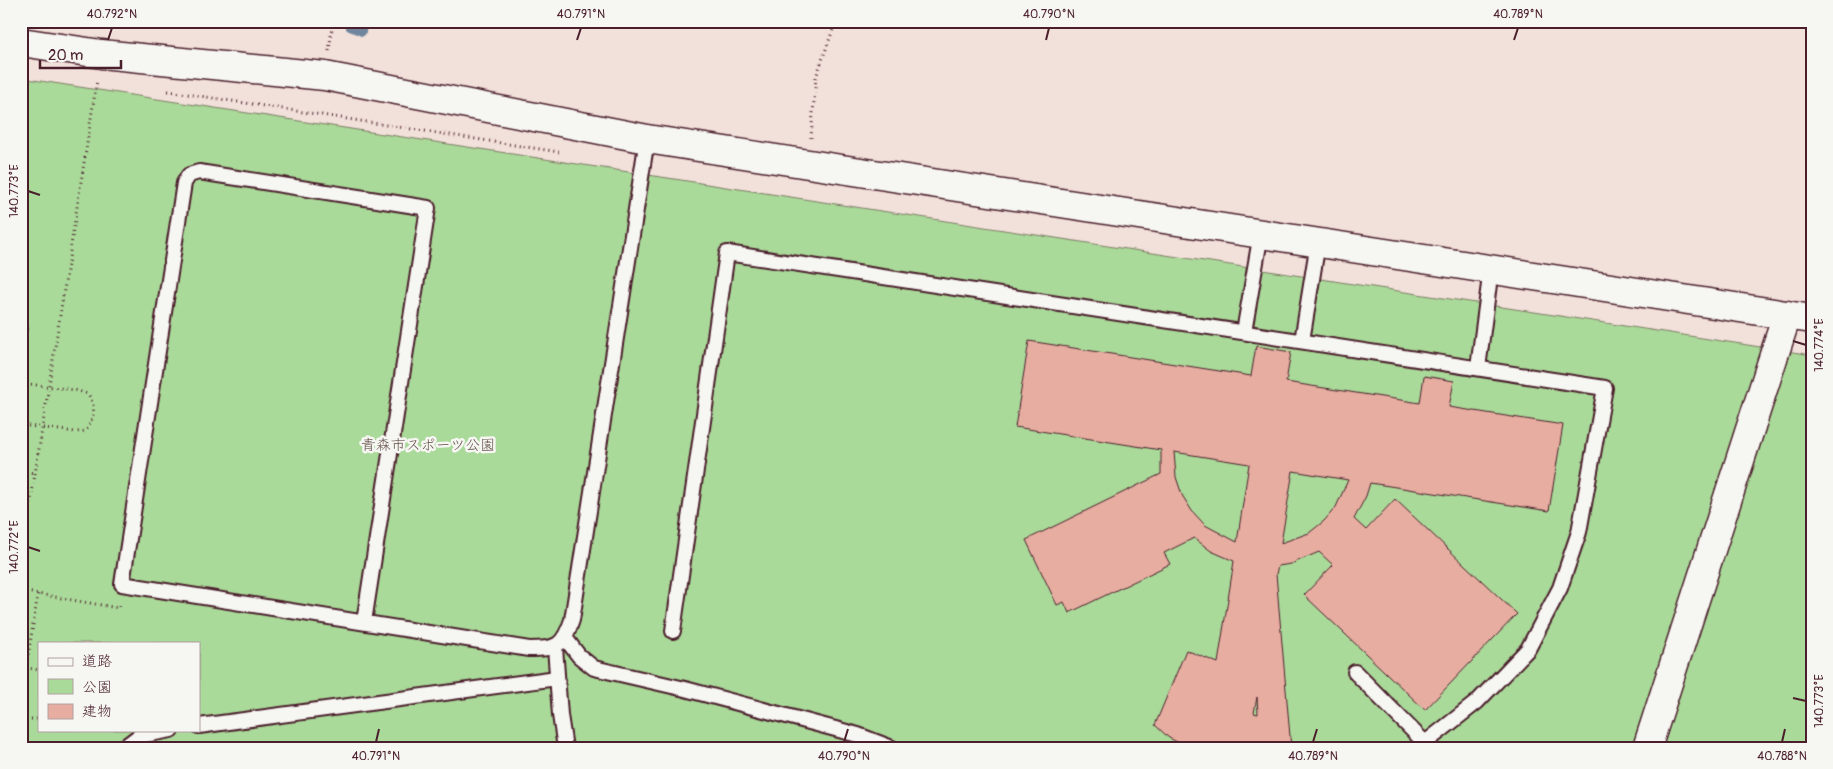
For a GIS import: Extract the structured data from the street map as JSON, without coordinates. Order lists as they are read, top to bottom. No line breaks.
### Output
{"parks":["青森市スポーツ公園"],"legend":["道路","公園","建物"],"scale_bar":"20 m","coordinates":["40.792°N","40.791°N","40.790°N","40.789°N","140.773°E","140.774°E","140.772°E","40.788°N"]}
